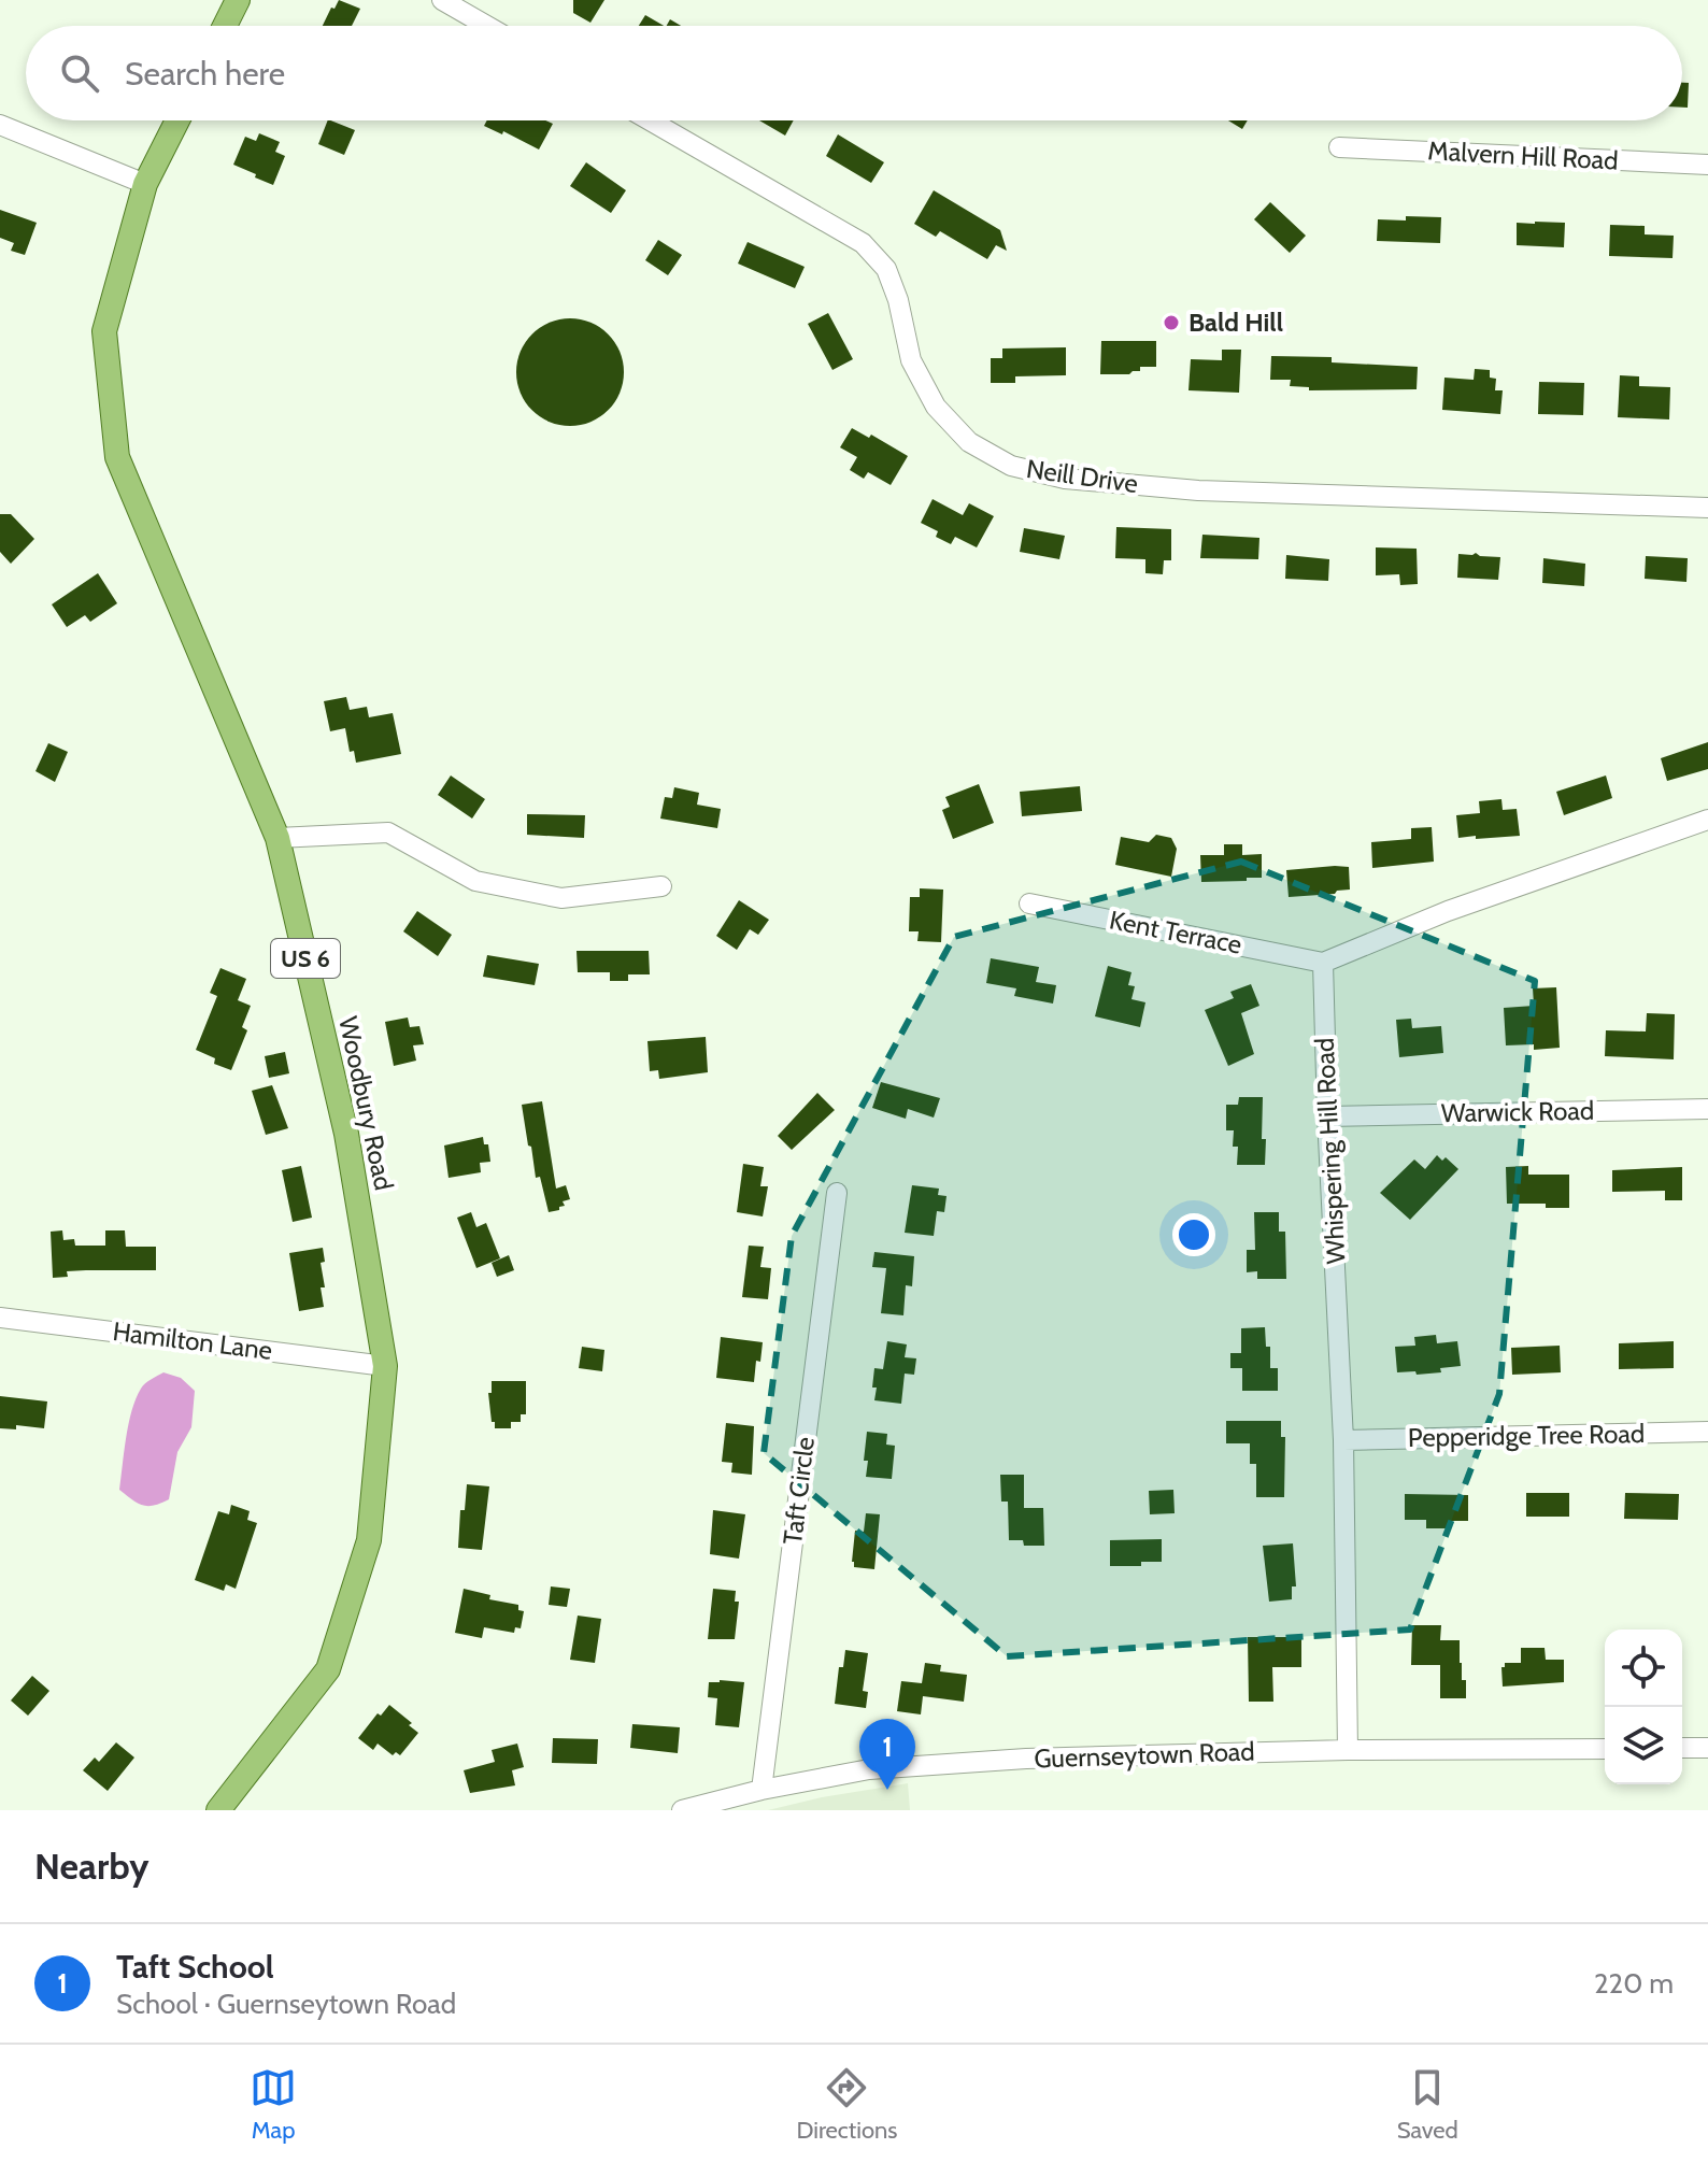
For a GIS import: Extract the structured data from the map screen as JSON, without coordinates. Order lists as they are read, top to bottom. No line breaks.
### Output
{"streets":{"main road":["US 6","Woodbury Road"],"street":["Malvern Hill Road","Neill Drive","Kent Terrace","Warwick Road","Whispering Hill Road","Hamilton Lane","Pepperidge Tree Road","Taft Circle","Guernseytown Road"]},"crossings":[["Kent Terrace","Whispering Hill Road"],["Woodbury Road","Hamilton Lane"],["Warwick Road","Whispering Hill Road"],["Whispering Hill Road","Pepperidge Tree Road"],["Whispering Hill Road","Guernseytown Road"],["Taft Circle","Guernseytown Road"]],"places":["Bald Hill"],"page":{"search":"Search here","pins":"1","heading":"Nearby","list":[{"mark":"1","name":"Taft School","note":"School · Guernseytown Road","value":"220 m"}],"nav":["Map","Directions","Saved"]}}
